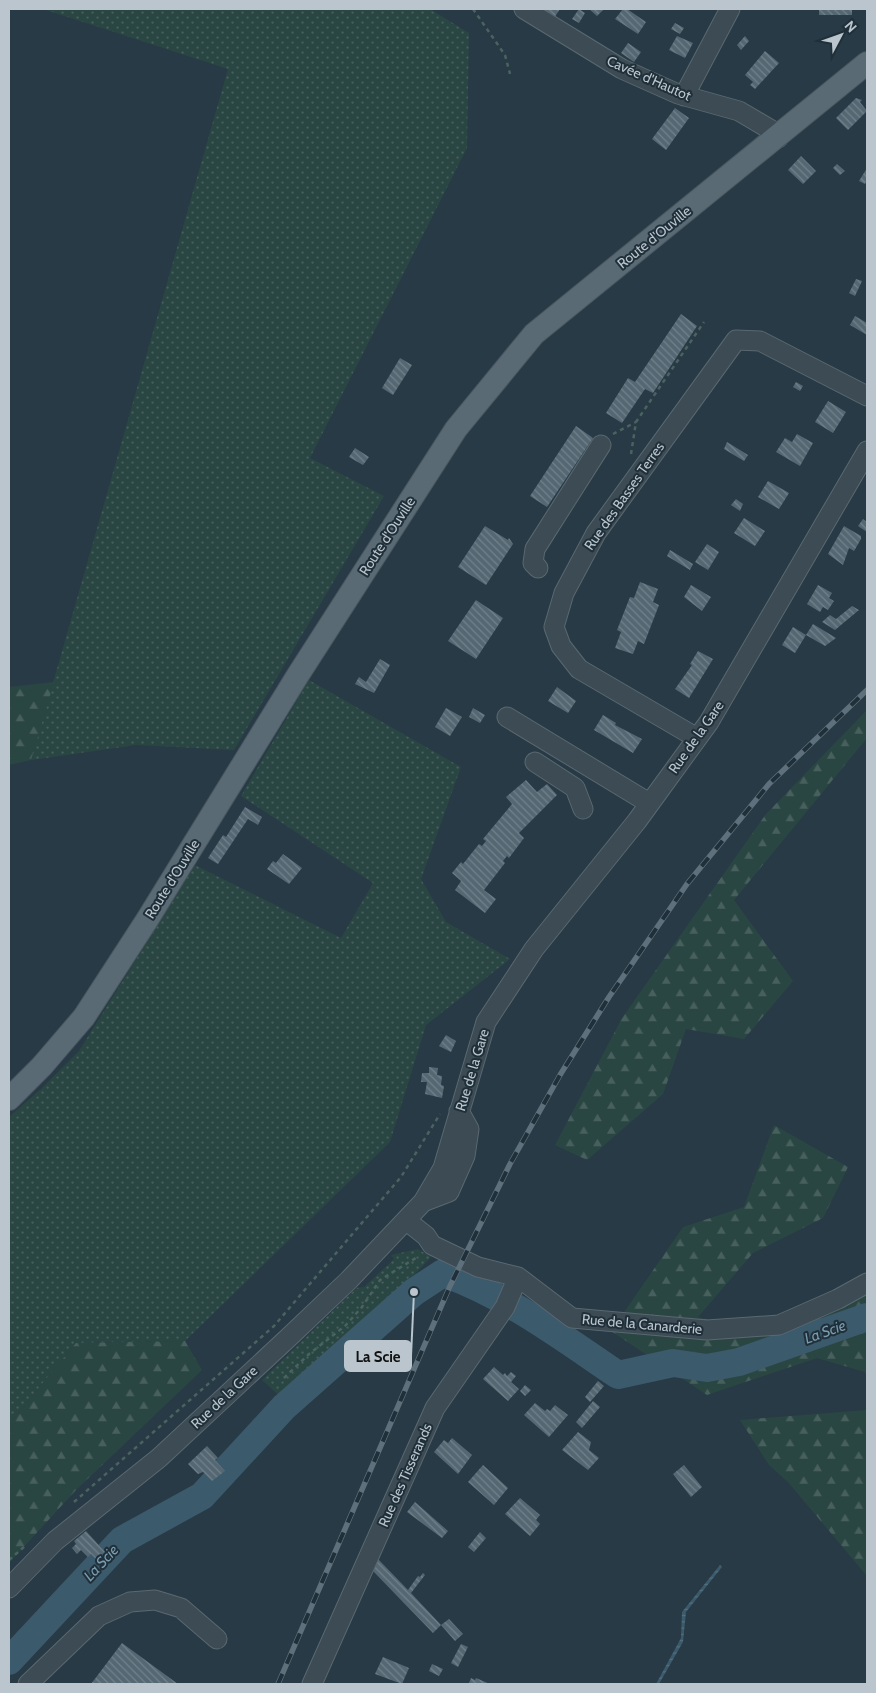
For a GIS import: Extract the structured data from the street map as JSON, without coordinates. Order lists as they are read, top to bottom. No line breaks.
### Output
{"streets":{"main road":["Route d'Ouville"],"street":["Cavée d'Hautot","Rue des Basses Terres","Rue de la Gare","Rue de la Canarderie","Rue des Tisserands"]},"crossings":[["Cavée d'Hautot","Route d'Ouville"],["Rue des Basses Terres","Rue de la Gare"],["Rue de la Gare","Rue de la Canarderie"],["Rue de la Canarderie","Rue des Tisserands"]],"water":["La Scie"],"places":["La Scie"],"north":"top right"}
